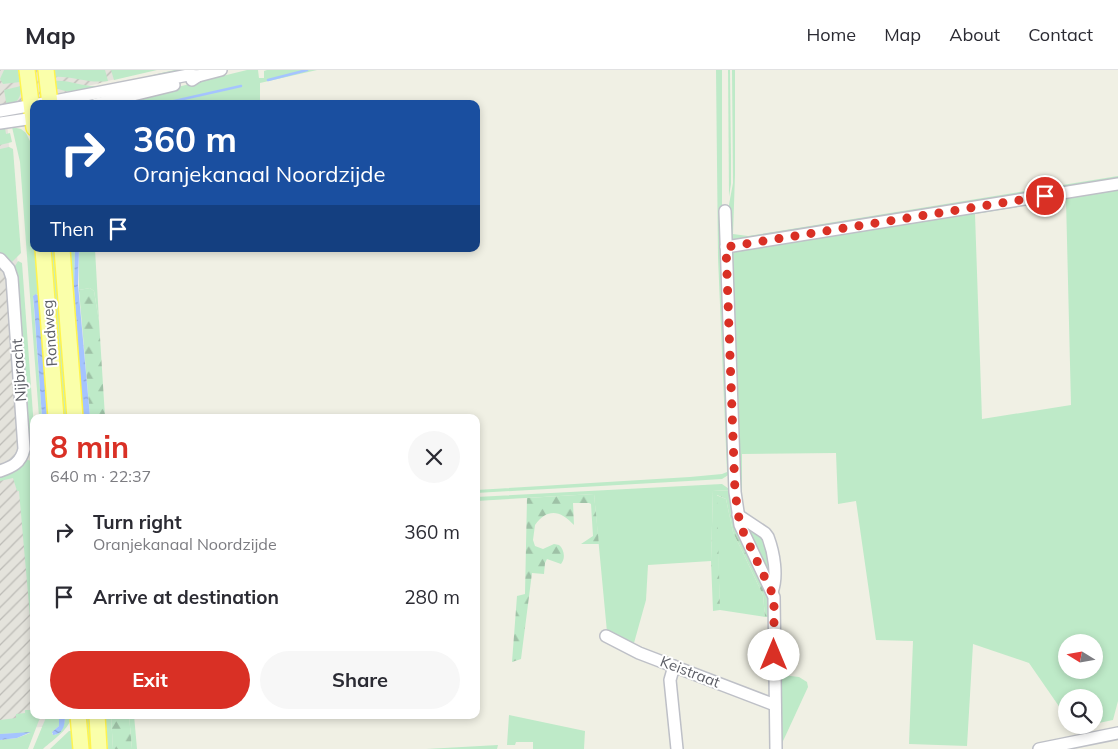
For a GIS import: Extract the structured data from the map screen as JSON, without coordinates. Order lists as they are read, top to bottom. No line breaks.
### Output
{"streets":{"main road":["Rondweg"],"street":["Nijbracht","Keistraat"]},"north":"left","page":{"header":"Map","nav":["Home","Map","About","Contact"],"turn":["360 m","Oranjekanaal Noordzijde"],"then":"Then","heading":["8 min","640 m · 22:37"],"list":[{"name":"Turn right","note":"Oranjekanaal Noordzijde","value":"360 m"},{"name":"Arrive at destination","value":"280 m"}],"buttons":["Exit","Share"]}}
